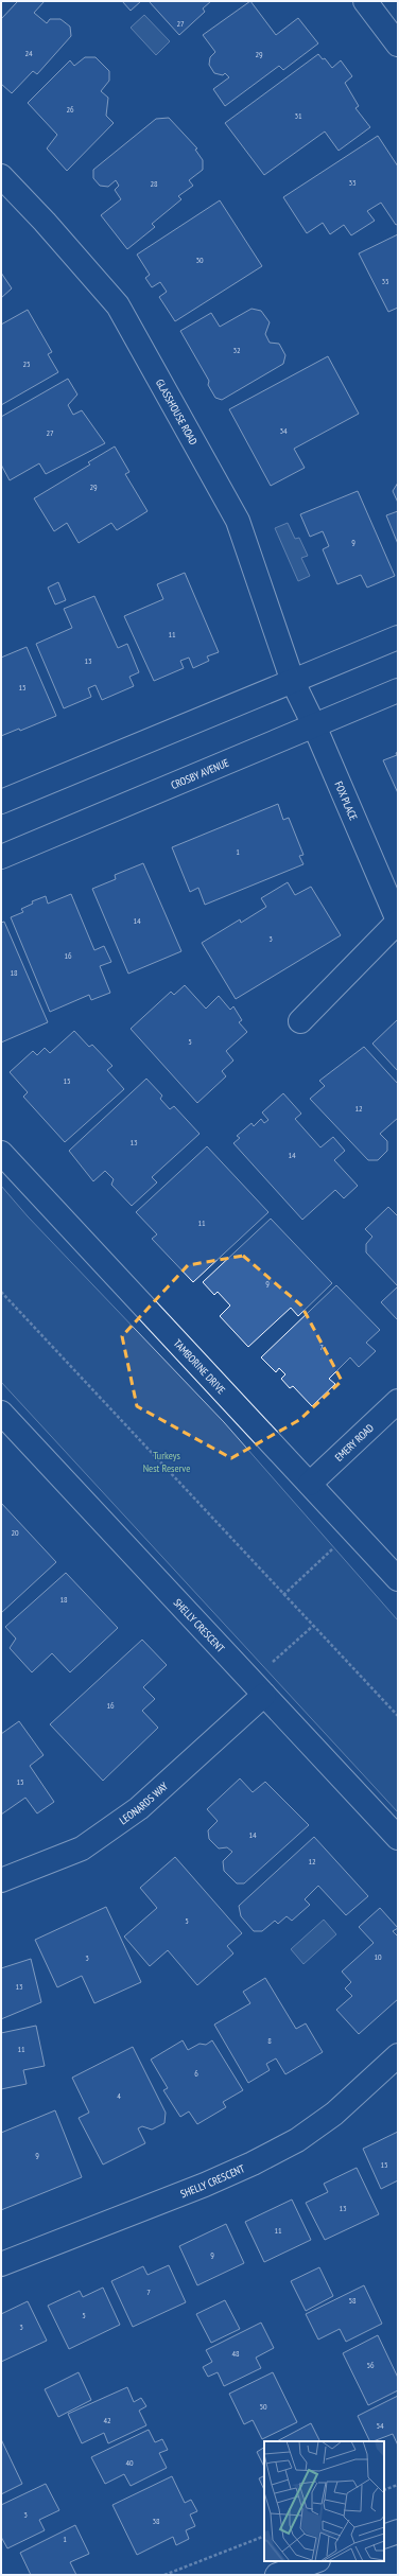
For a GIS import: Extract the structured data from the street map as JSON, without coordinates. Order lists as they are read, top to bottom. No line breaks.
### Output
{"streets":{"street":["GLASSHOUSE ROAD","CROSBY AVENUE","FOX PLACE","TAMBORINE DRIVE","EMERY ROAD","SHELLY CRESCENT","LEONARDS WAY"]},"crossings":[["GLASSHOUSE ROAD","FOX PLACE"],["CROSBY AVENUE","FOX PLACE"],["TAMBORINE DRIVE","EMERY ROAD"],["SHELLY CRESCENT","LEONARDS WAY"]],"parks":["Turkeys Nest Reserve"],"house_numbers":["27","24","29","26","31","33","28","30","35","32","25","34","27","29","9","11","13","15","1","14","3","16","18","5","15","12","13","14","11","9","7","20","18","16","15","14","12","5","10","3","13","8","11","6","4","9","15","13","11","9","7","58","5","3","48","56","50","42","54","40","3","38","1"]}
